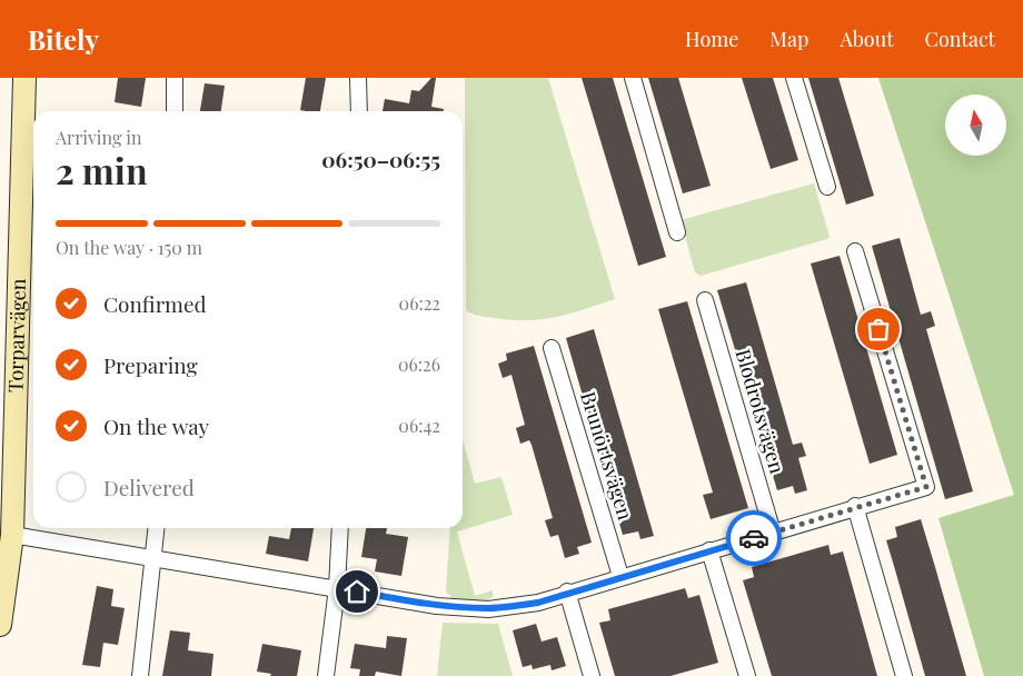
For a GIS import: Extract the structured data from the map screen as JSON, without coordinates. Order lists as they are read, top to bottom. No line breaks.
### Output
{"streets":{"street":["Torparvägen","Blodrotsvägen","Brunörtsvägen"]},"north":"top","page":{"header":"Bitely","nav":["Home","Map","About","Contact"],"heading":["2 min","Arriving in","06:50–06:55"],"bar":"On the way · 150 m","list":[["Confirmed","06:22"],["Preparing","06:26"],["On the way","06:42"],"Delivered"]}}
